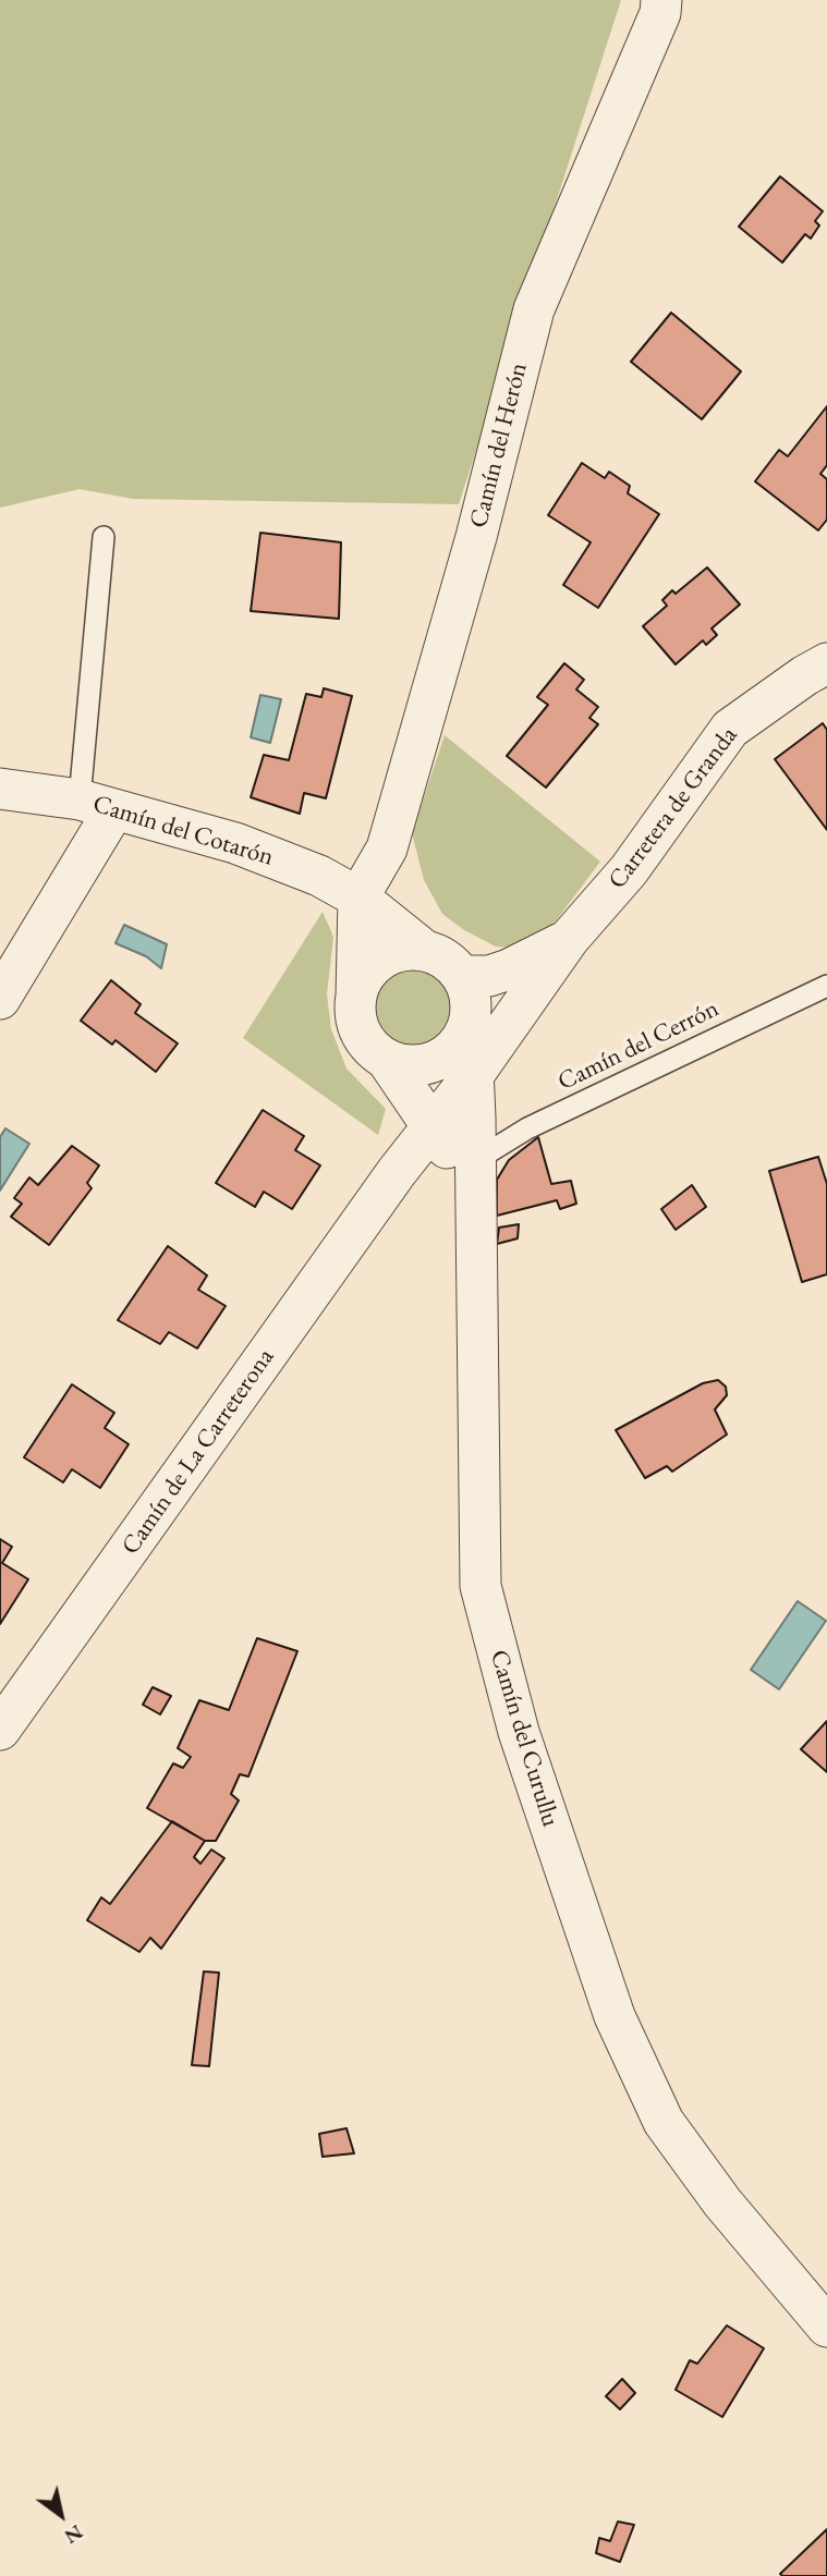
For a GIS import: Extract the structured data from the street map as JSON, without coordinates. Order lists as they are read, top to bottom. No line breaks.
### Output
{"streets":{"street":["Camín del Herón","Carretera de Granda","Camín del Cotarón","Camín de La Carreterona","Camín del Curullu"],"lane":["Camín del Cerrón"]},"crossings":[["Camín del Herón","Camín del Cotarón"],["Carretera de Granda","Camín del Cotarón"],["Carretera de Granda","Camín de La Carreterona"],["Carretera de Granda","Camín del Curullu"],["Camín del Cotarón","Camín del Curullu"],["Camín del Cerrón","Camín de La Carreterona"],["Camín del Cerrón","Camín del Curullu"],["Camín de La Carreterona","Camín del Curullu"]],"north":"bottom right"}
